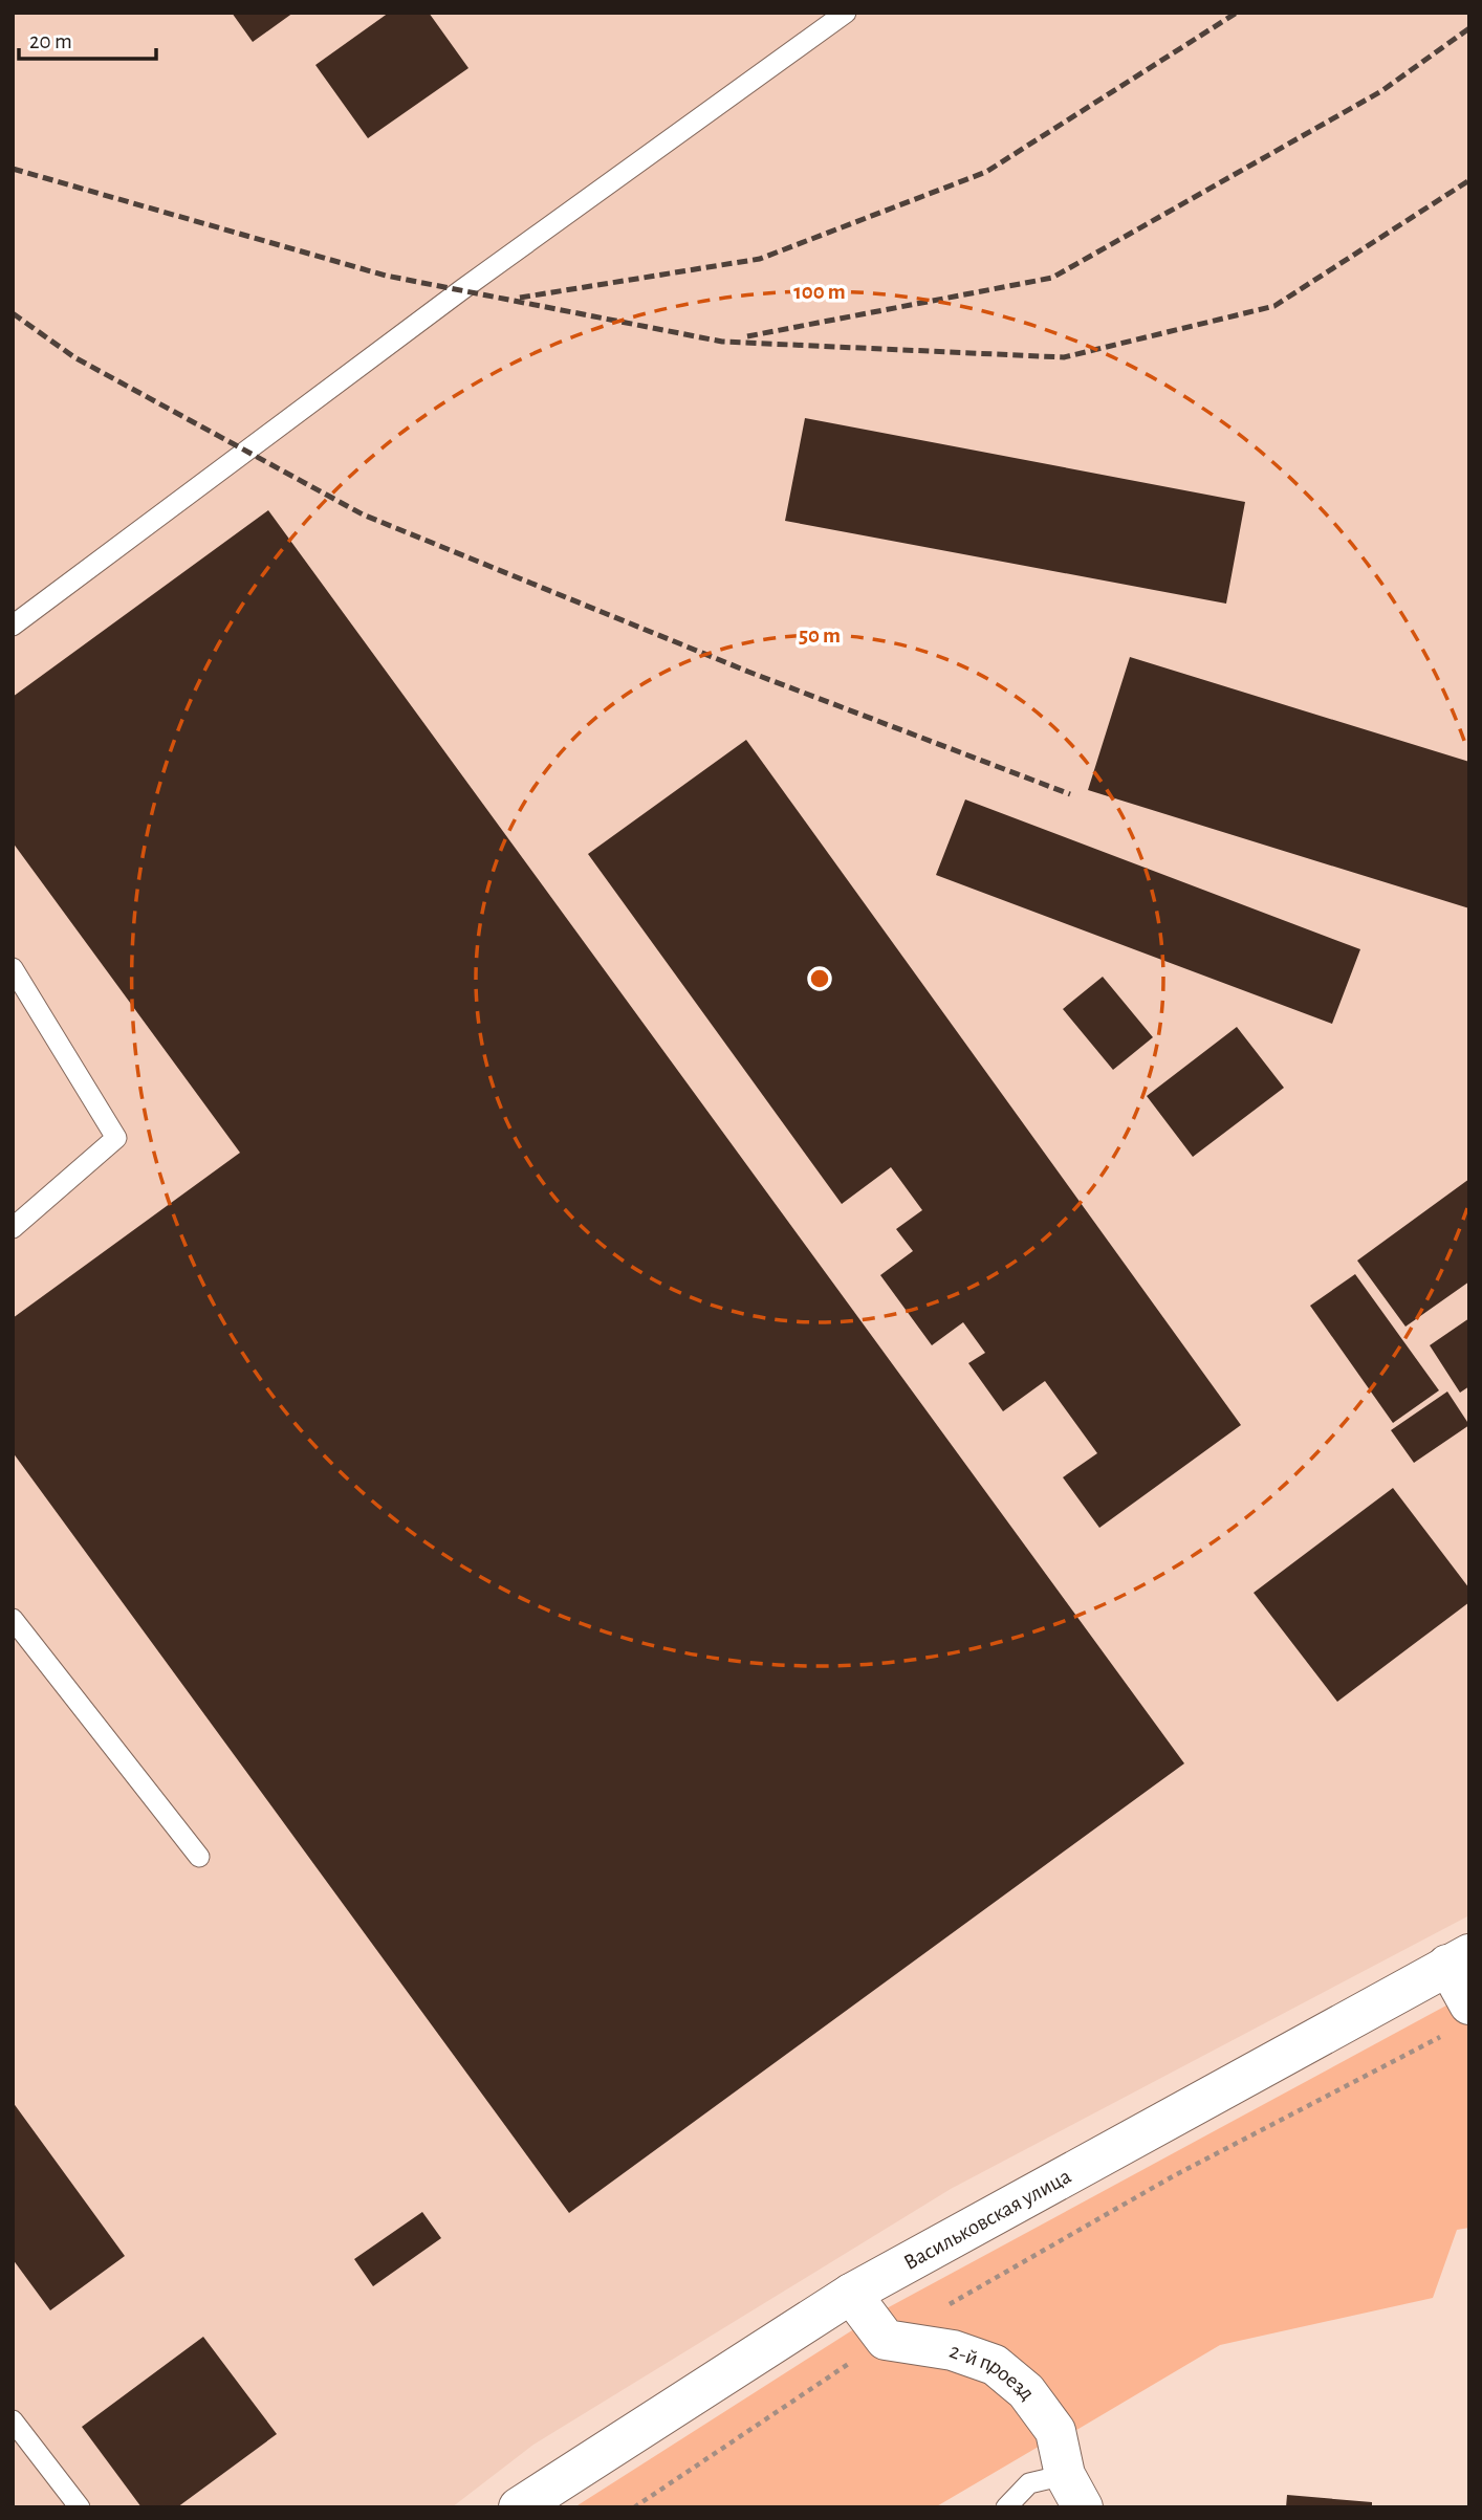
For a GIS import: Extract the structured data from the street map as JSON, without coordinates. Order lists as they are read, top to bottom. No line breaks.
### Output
{"streets":{"street":["Васильковская улица","2-й проезд"]},"scale_bar":"20 m","rings":["100 m","50 m"]}
